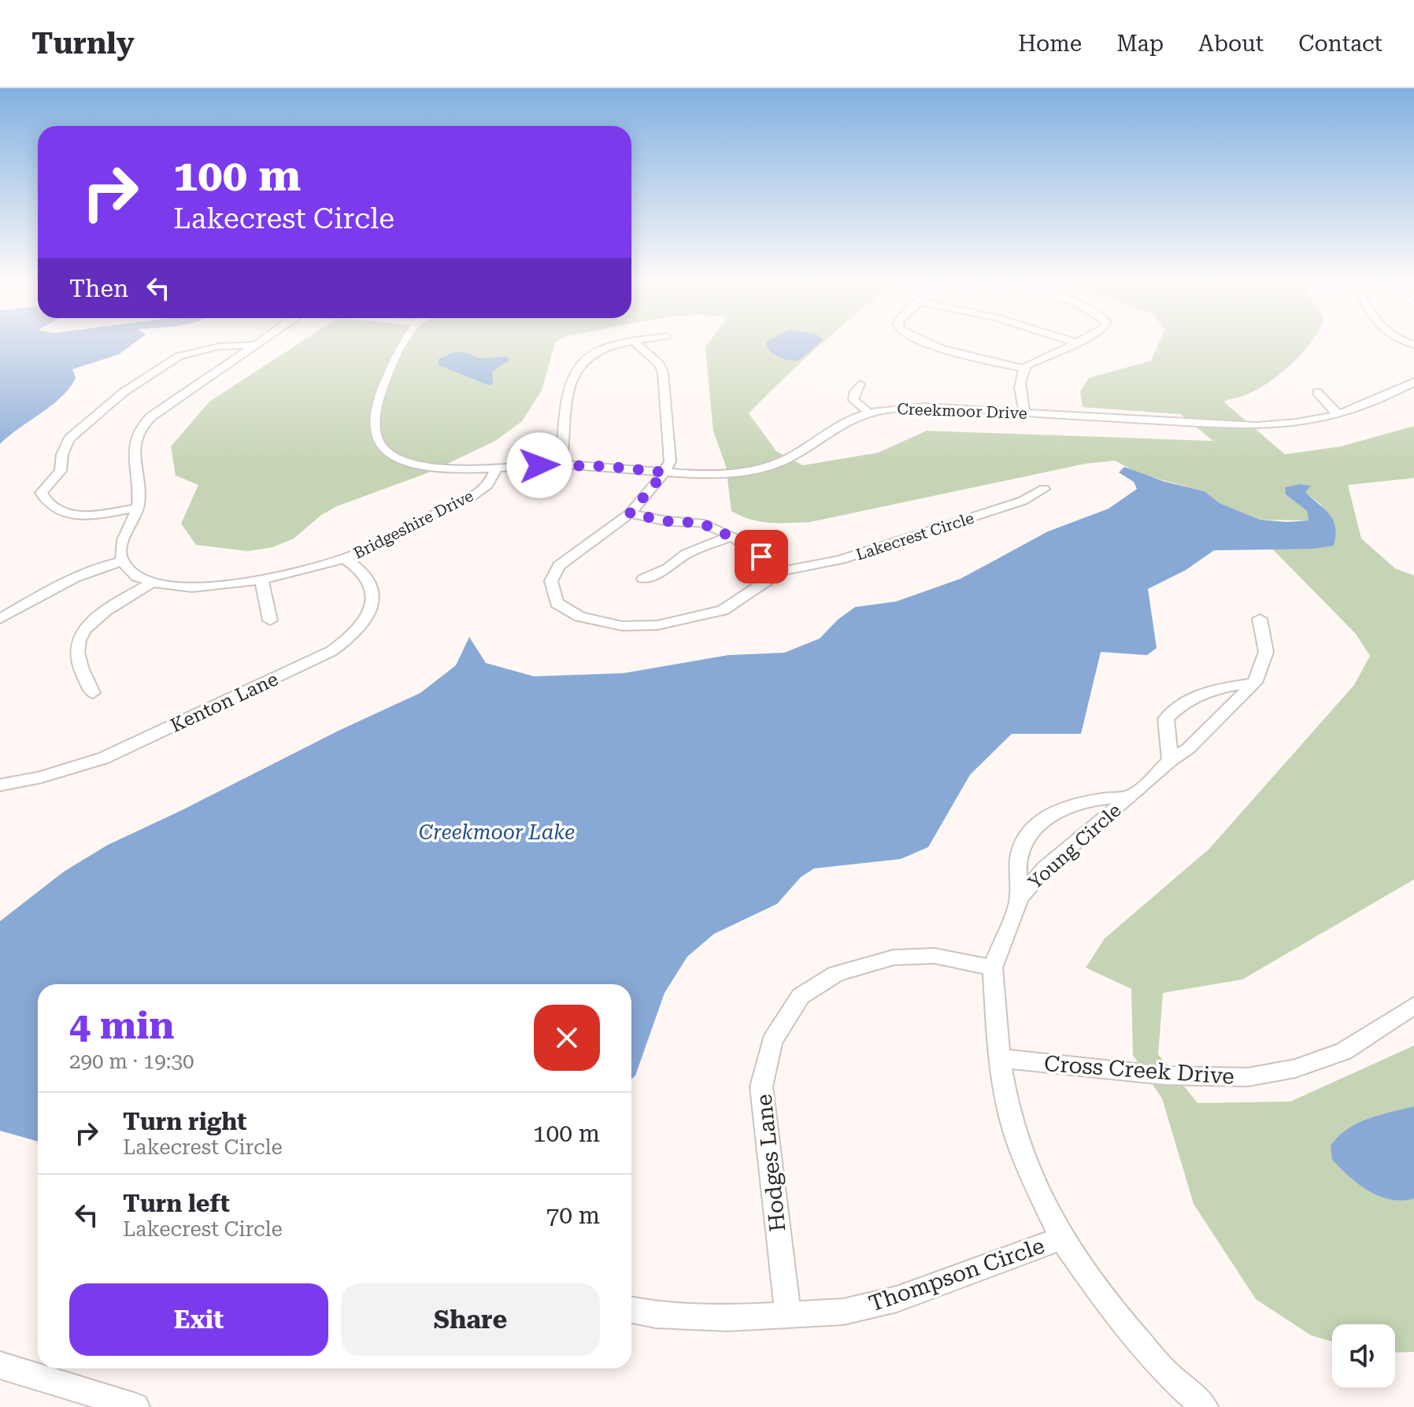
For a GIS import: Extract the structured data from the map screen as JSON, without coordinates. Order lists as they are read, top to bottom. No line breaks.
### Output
{"streets":{"street":["Creekmoor Drive","Bridgeshire Drive","Lakecrest Circle","Kenton Lane","Young Circle","Cross Creek Drive","Hodges Lane","Thompson Circle"]},"crossings":[["Creekmoor Drive","Bridgeshire Drive"],["Creekmoor Drive","Lakecrest Circle"],["Bridgeshire Drive","Kenton Lane"],["Young Circle","Cross Creek Drive"],["Young Circle","Hodges Lane"],["Young Circle","Thompson Circle"],["Hodges Lane","Thompson Circle"]],"water":["Creekmoor Lake"],"page":{"header":"Turnly","nav":["Home","Map","About","Contact"],"turn":["100 m","Lakecrest Circle"],"then":"Then","heading":["4 min","290 m · 19:30"],"list":[{"name":"Turn right","note":"Lakecrest Circle","value":"100 m"},{"name":"Turn left","note":"Lakecrest Circle","value":"70 m"}],"buttons":["Exit","Share"]}}
